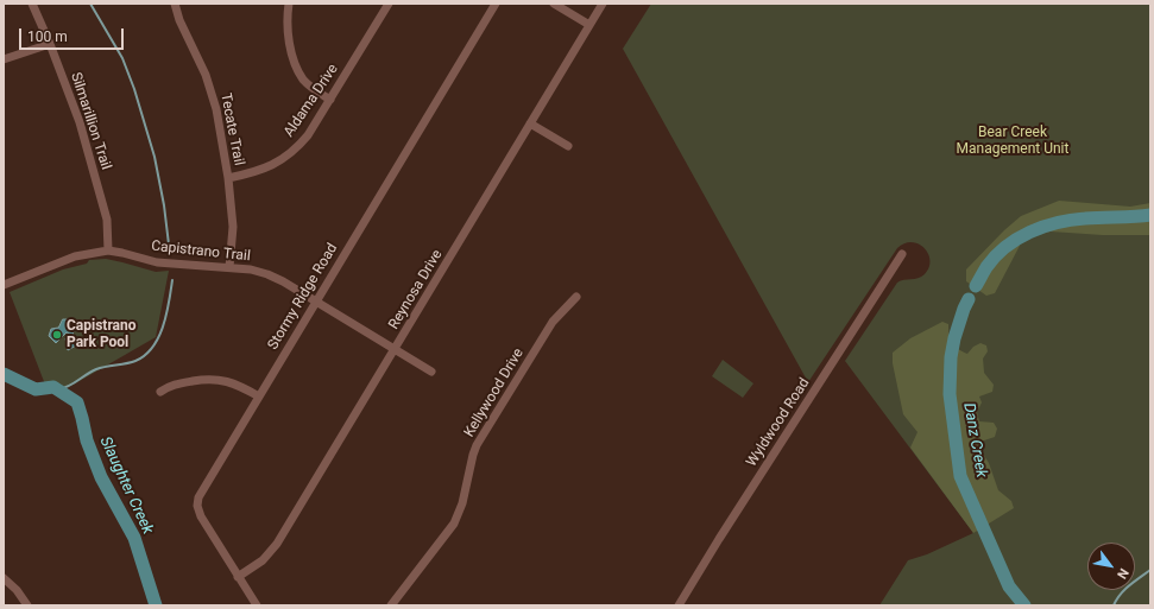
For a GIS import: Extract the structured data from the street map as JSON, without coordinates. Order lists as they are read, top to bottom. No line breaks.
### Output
{"streets":{"street":["Aldama Drive","Silmarillion Trail","Tecate Trail","Capistrano Trail","Reynosa Drive","Stormy Ridge Road","Kellywood Drive","Wyldwood Road"]},"crossings":[["Aldama Drive","Tecate Trail"],["Silmarillion Trail","Capistrano Trail"],["Tecate Trail","Capistrano Trail"],["Capistrano Trail","Reynosa Drive"],["Capistrano Trail","Stormy Ridge Road"],["Reynosa Drive","Stormy Ridge Road"]],"water":["Danz Creek","Slaughter Creek"],"parks":["Bear Creek Management Unit"],"places":["Capistrano Park Pool"],"scale_bar":"100 m","north":"bottom right"}
